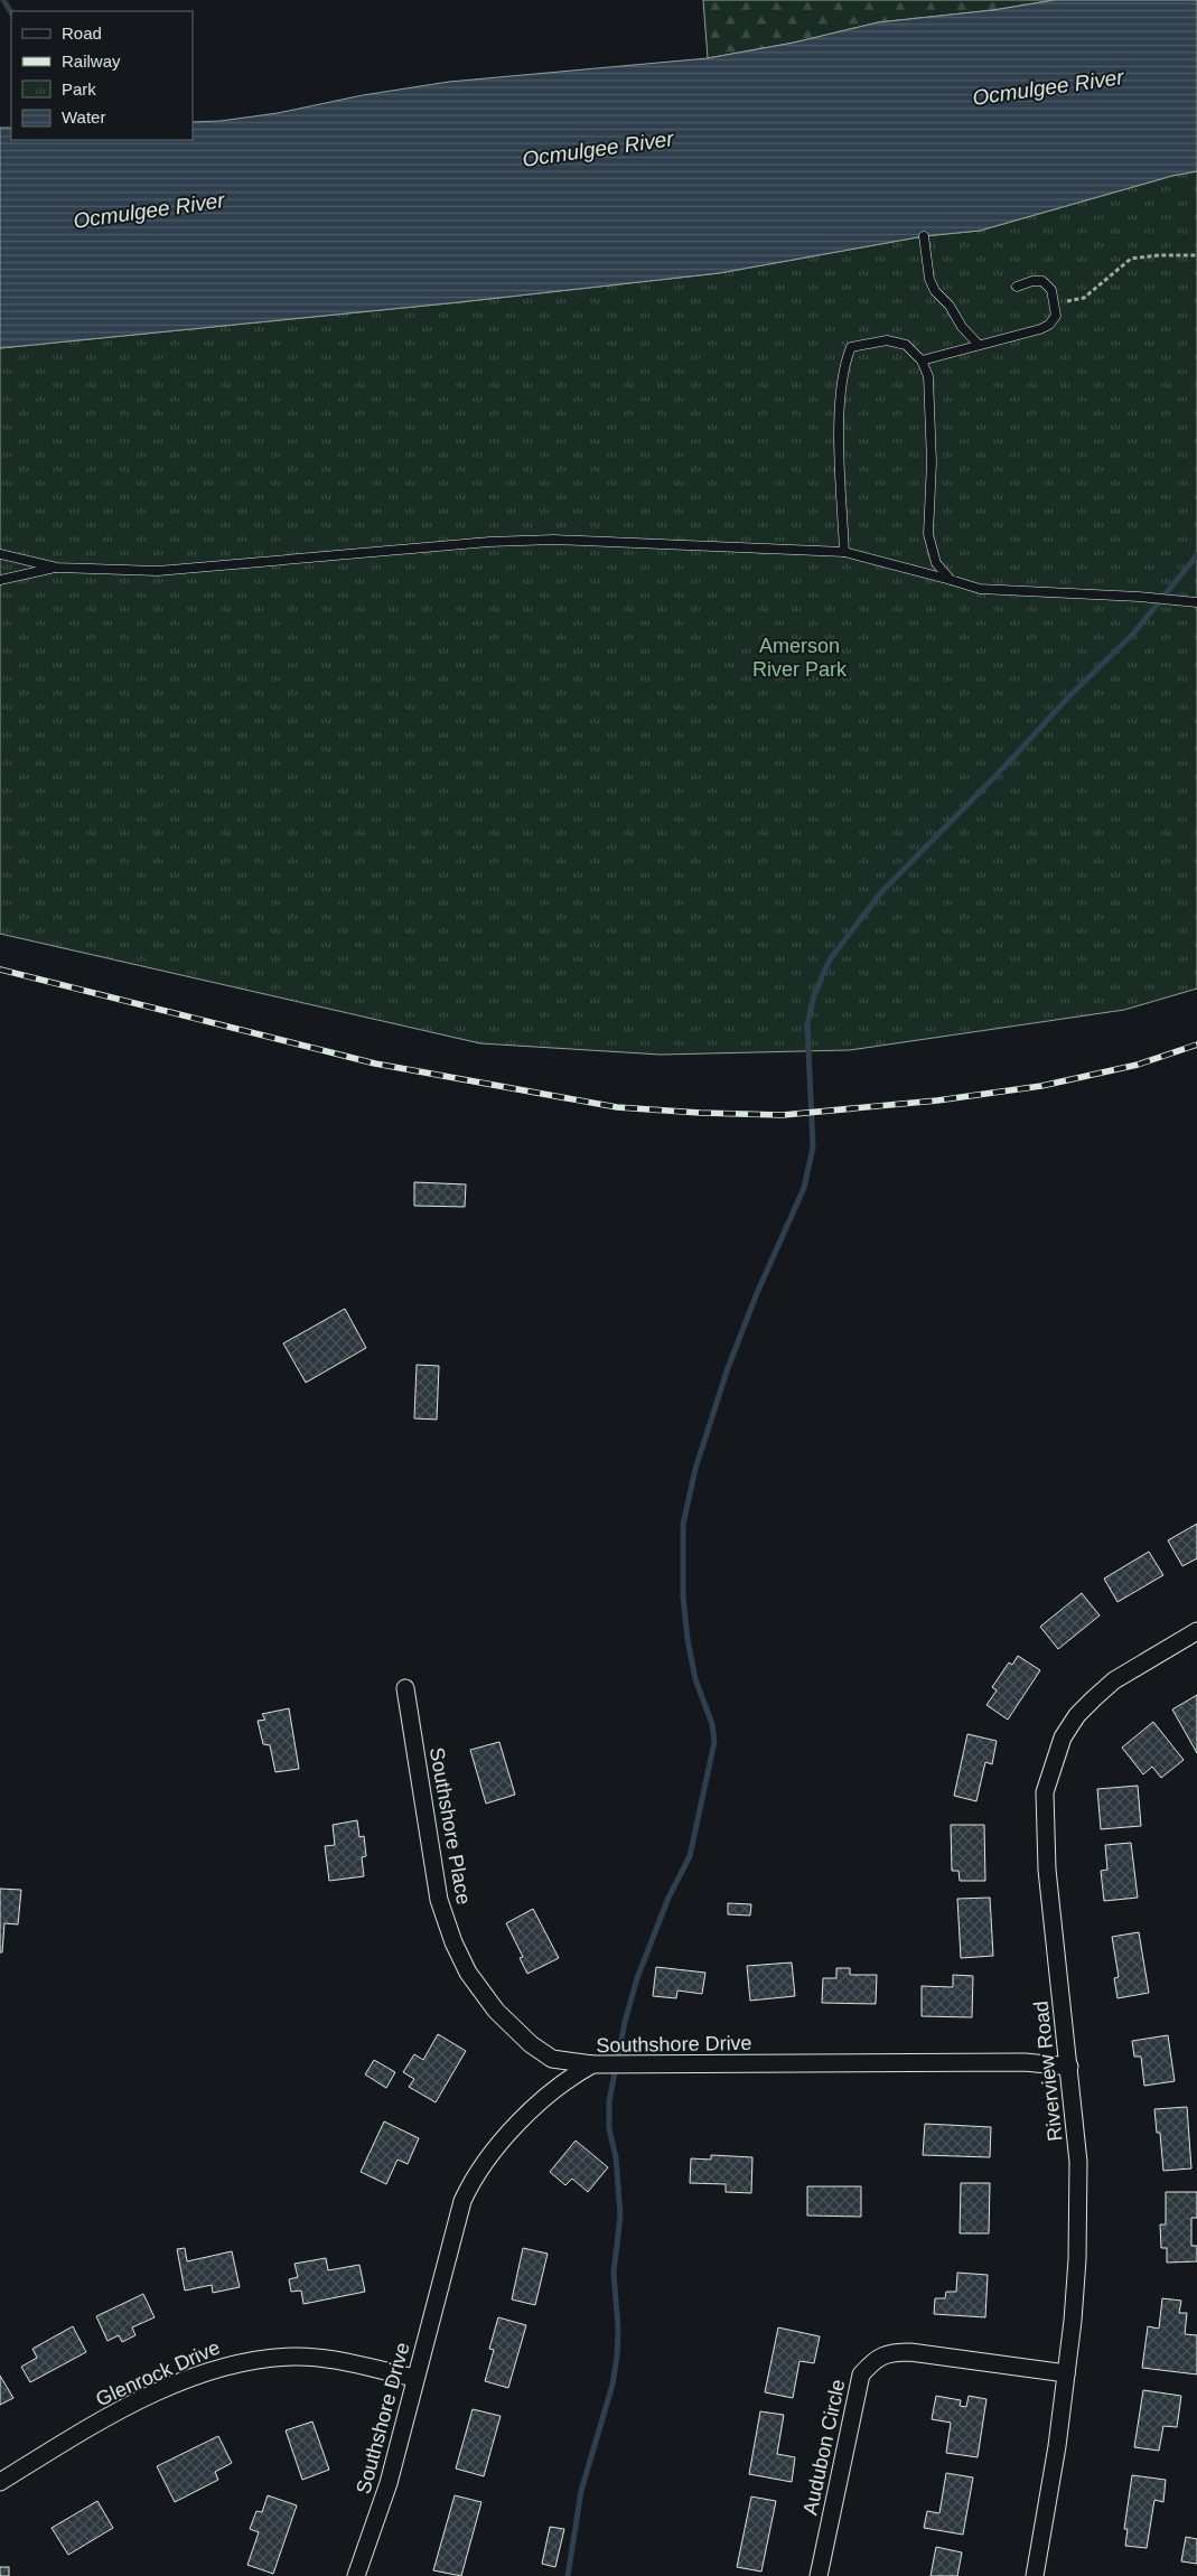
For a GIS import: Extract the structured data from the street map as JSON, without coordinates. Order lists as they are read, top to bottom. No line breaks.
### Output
{"streets":{"street":["Southshore Place","Southshore Drive","Riverview Road","Glenrock Drive","Audubon Circle"]},"crossings":[["Southshore Place","Southshore Drive"],["Southshore Drive","Riverview Road"],["Southshore Drive","Glenrock Drive"],["Riverview Road","Audubon Circle"]],"water":["Ocmulgee River"],"parks":["Amerson River Park"],"legend":["Road","Railway","Park","Water"]}
